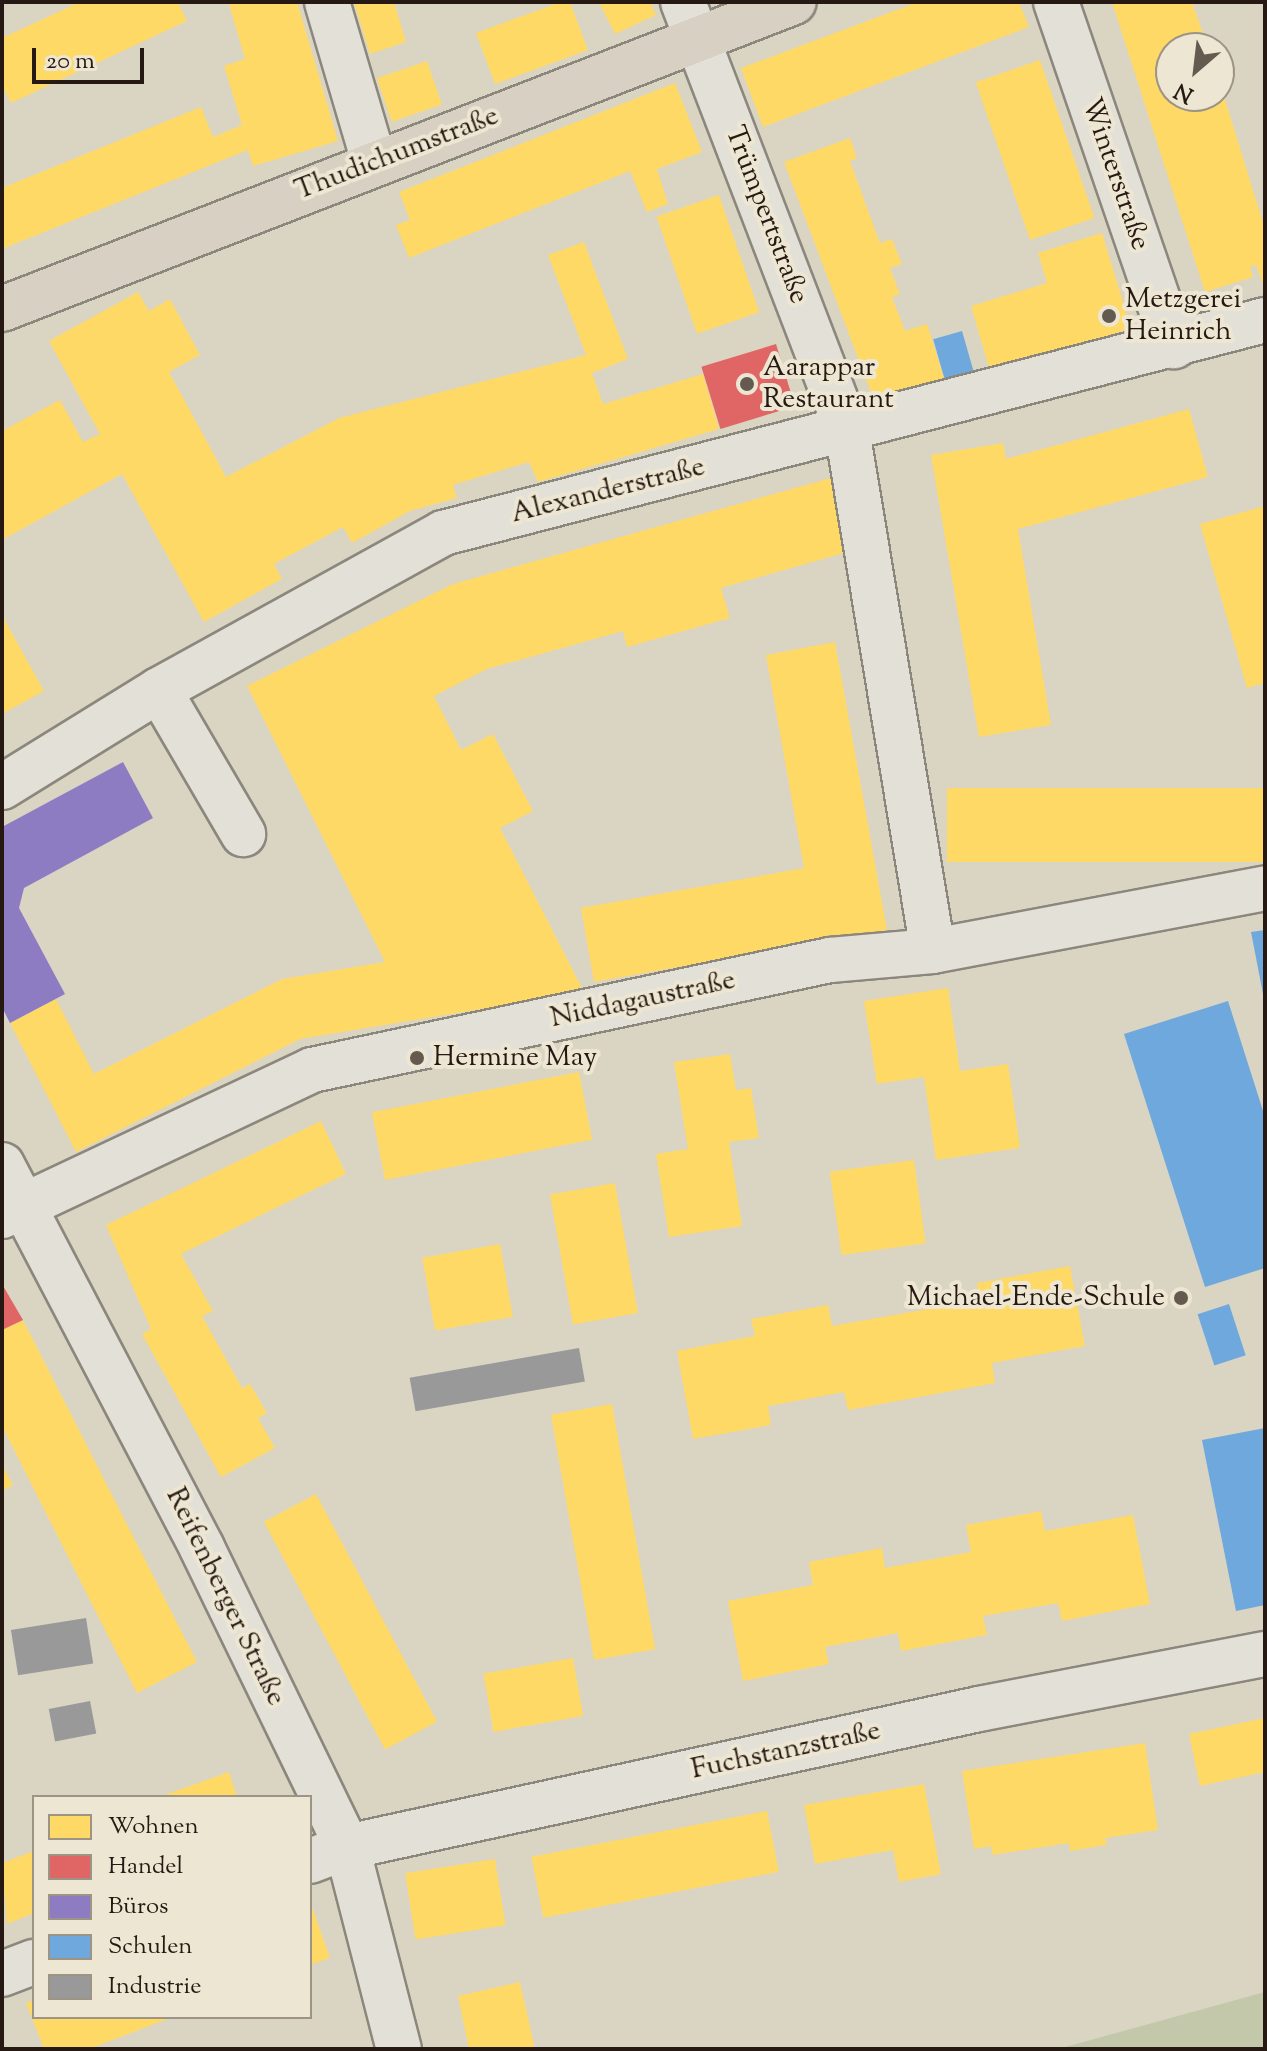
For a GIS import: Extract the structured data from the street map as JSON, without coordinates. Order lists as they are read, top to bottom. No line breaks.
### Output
{"streets":{"main road":["Thudichumstraße"],"street":["Winterstraße","Trümpertstraße","Alexanderstraße","Niddagaustraße","Reifenberger Straße","Fuchstanzstraße"]},"crossings":[["Thudichumstraße","Trümpertstraße"],["Winterstraße","Alexanderstraße"],["Trümpertstraße","Alexanderstraße"],["Trümpertstraße","Niddagaustraße"],["Niddagaustraße","Reifenberger Straße"],["Reifenberger Straße","Fuchstanzstraße"]],"places":["Metzgerei Heinrich","Aarappar Restaurant","Hermine May","Michael-Ende-Schule"],"legend":["Wohnen","Handel","Büros","Schulen","Industrie"],"scale_bar":"20 m","north":"bottom left"}
